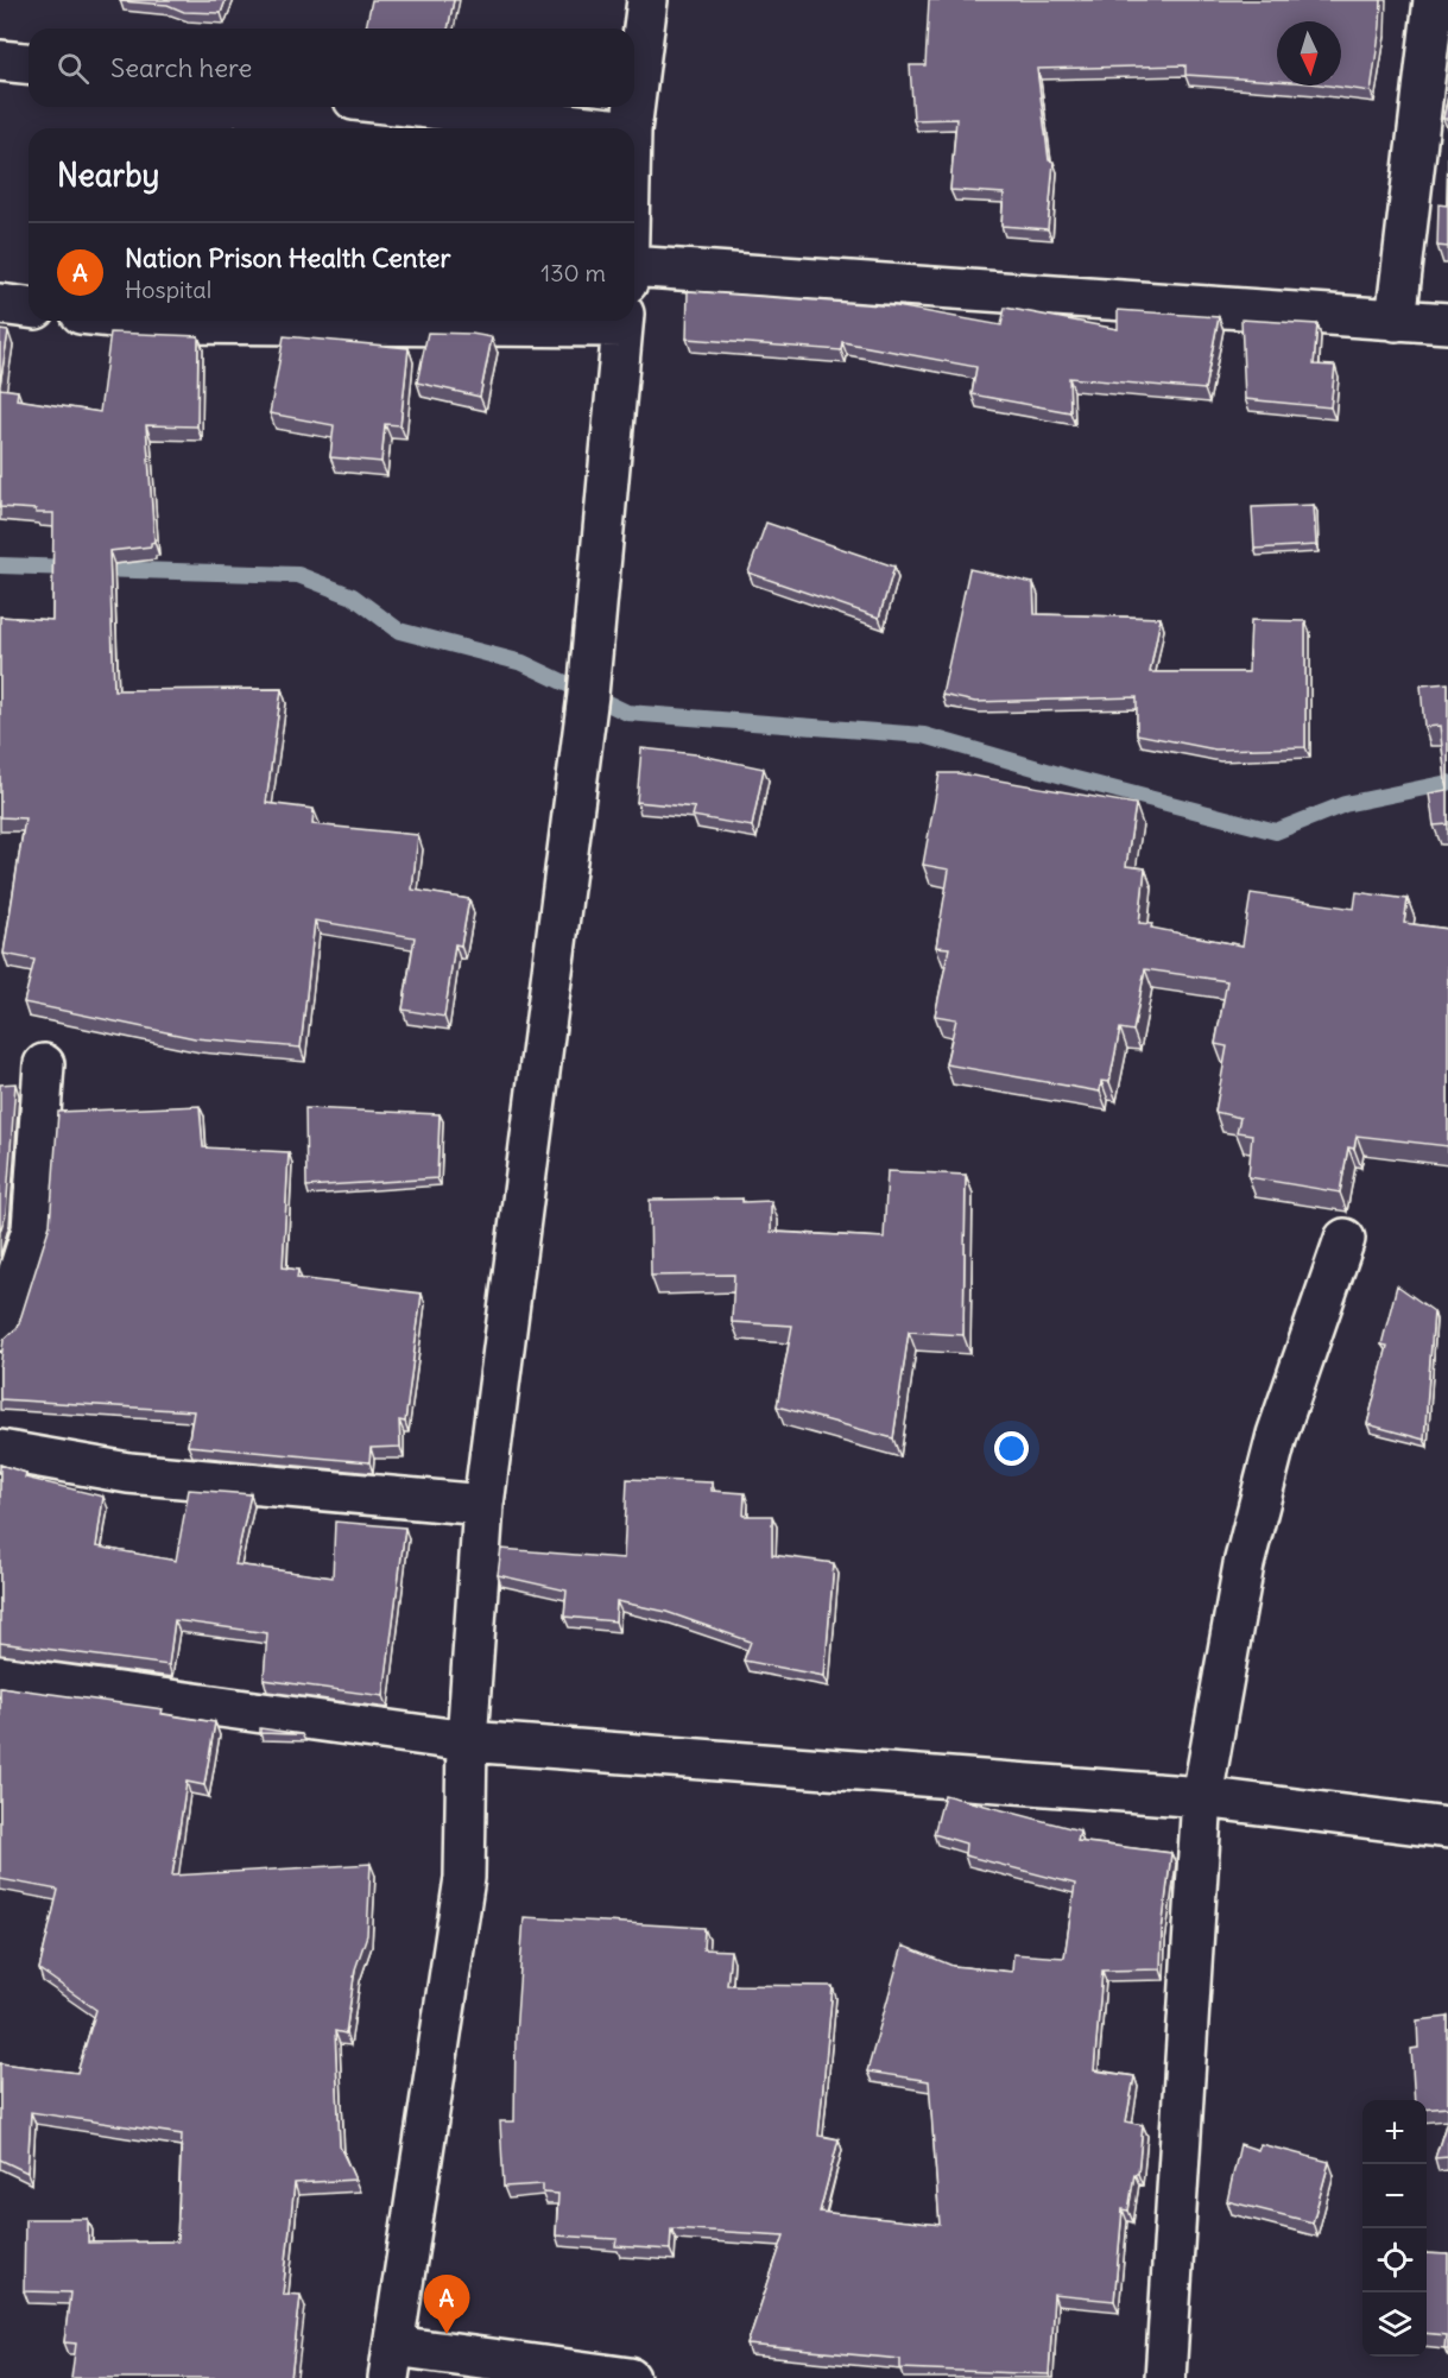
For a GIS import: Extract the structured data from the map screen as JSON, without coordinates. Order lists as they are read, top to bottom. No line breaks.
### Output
{"north":"bottom","page":{"search":"Search here","heading":"Nearby","list":[{"mark":"A","name":"Nation Prison Health Center","note":"Hospital","value":"130 m"}],"map_buttons":["+","−"],"pins":"A"}}
